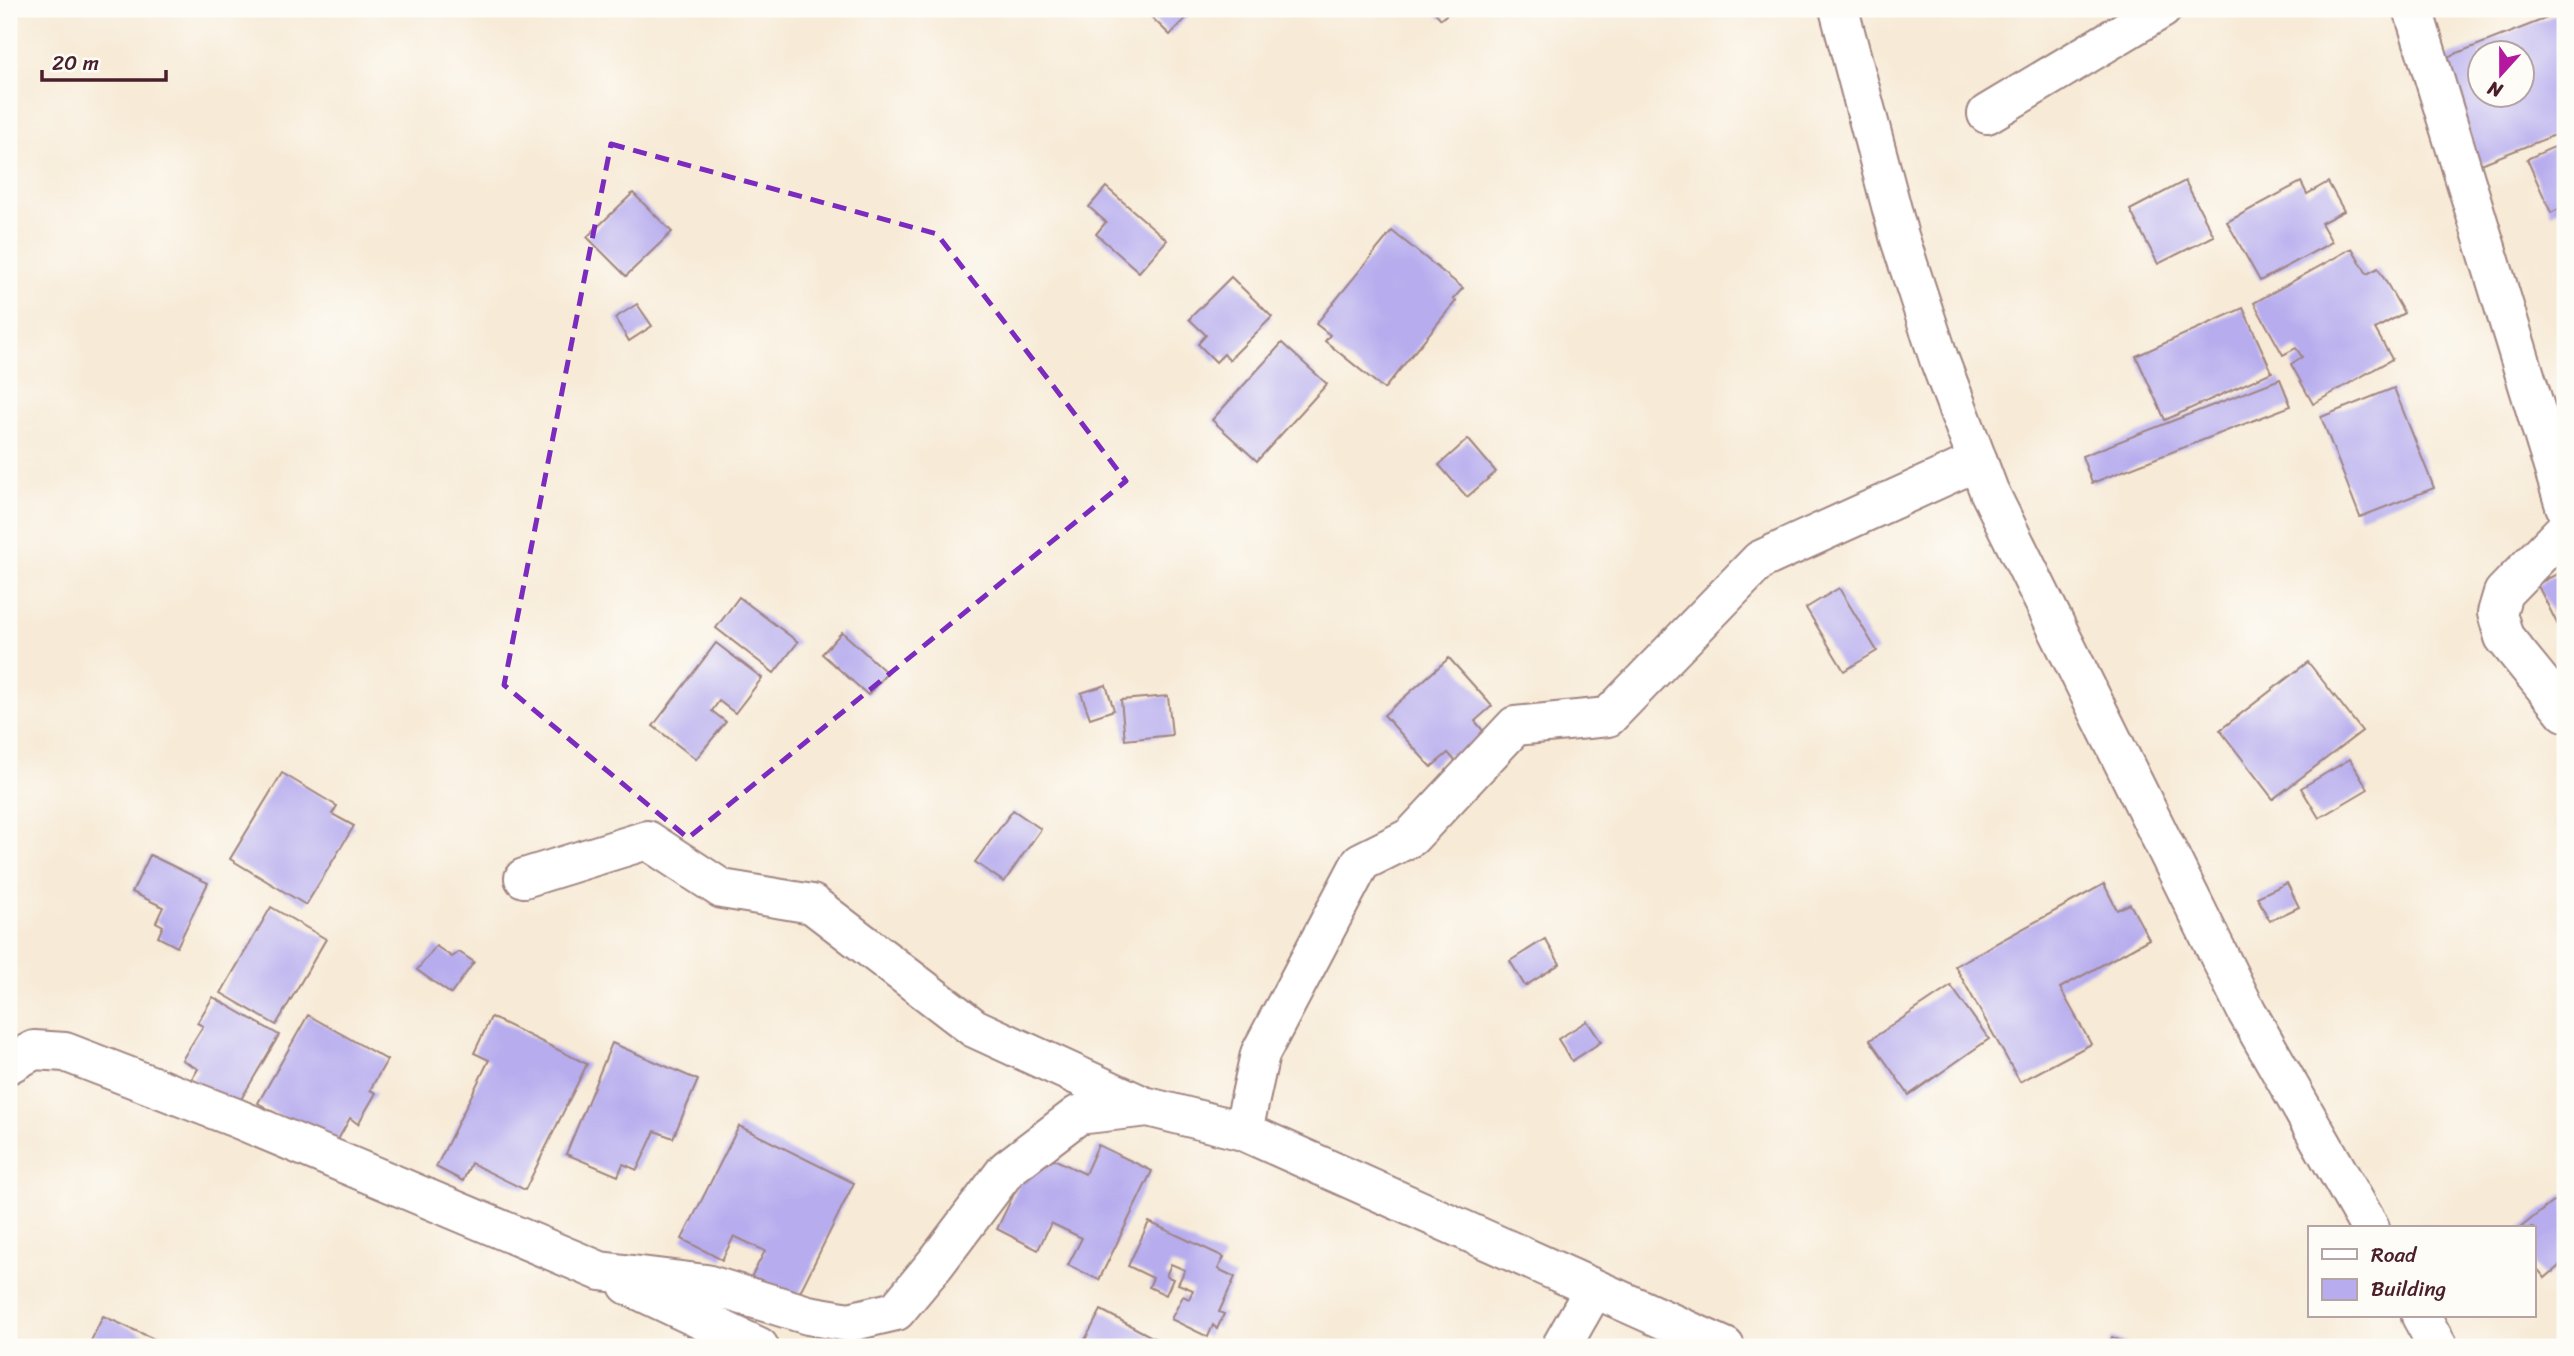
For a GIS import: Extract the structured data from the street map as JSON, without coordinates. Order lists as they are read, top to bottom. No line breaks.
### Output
{"legend":["Road","Building"],"scale_bar":"20 m","north":"bottom"}
